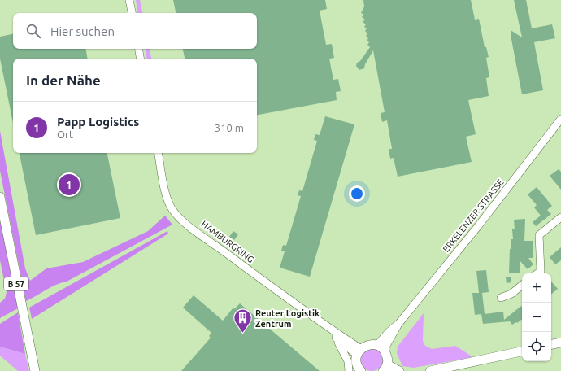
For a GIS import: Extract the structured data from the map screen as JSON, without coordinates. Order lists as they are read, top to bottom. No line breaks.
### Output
{"streets":{"main road":["B 57"],"street":["ERKELENZER STRASSE","HAMBURGRING"]},"places":{"building":["Reuter Logistik Zentrum"]},"page":{"search":"Hier suchen","heading":"In der Nähe","list":[{"mark":"1","name":"Papp Logistics","note":"Ort","value":"310 m"}],"pins":"1","map_buttons":["+","−"]}}
